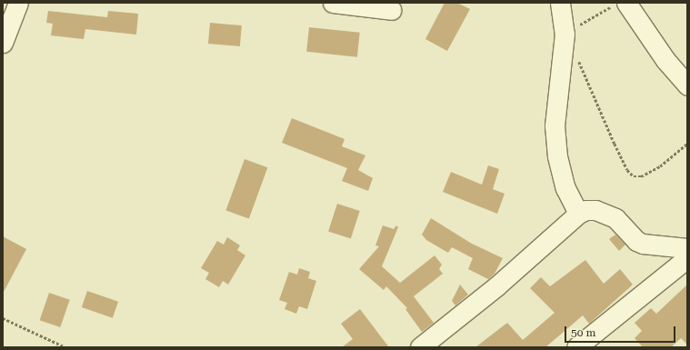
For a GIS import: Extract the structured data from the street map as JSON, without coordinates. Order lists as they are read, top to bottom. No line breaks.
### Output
{"scale_bar":"50 m"}
